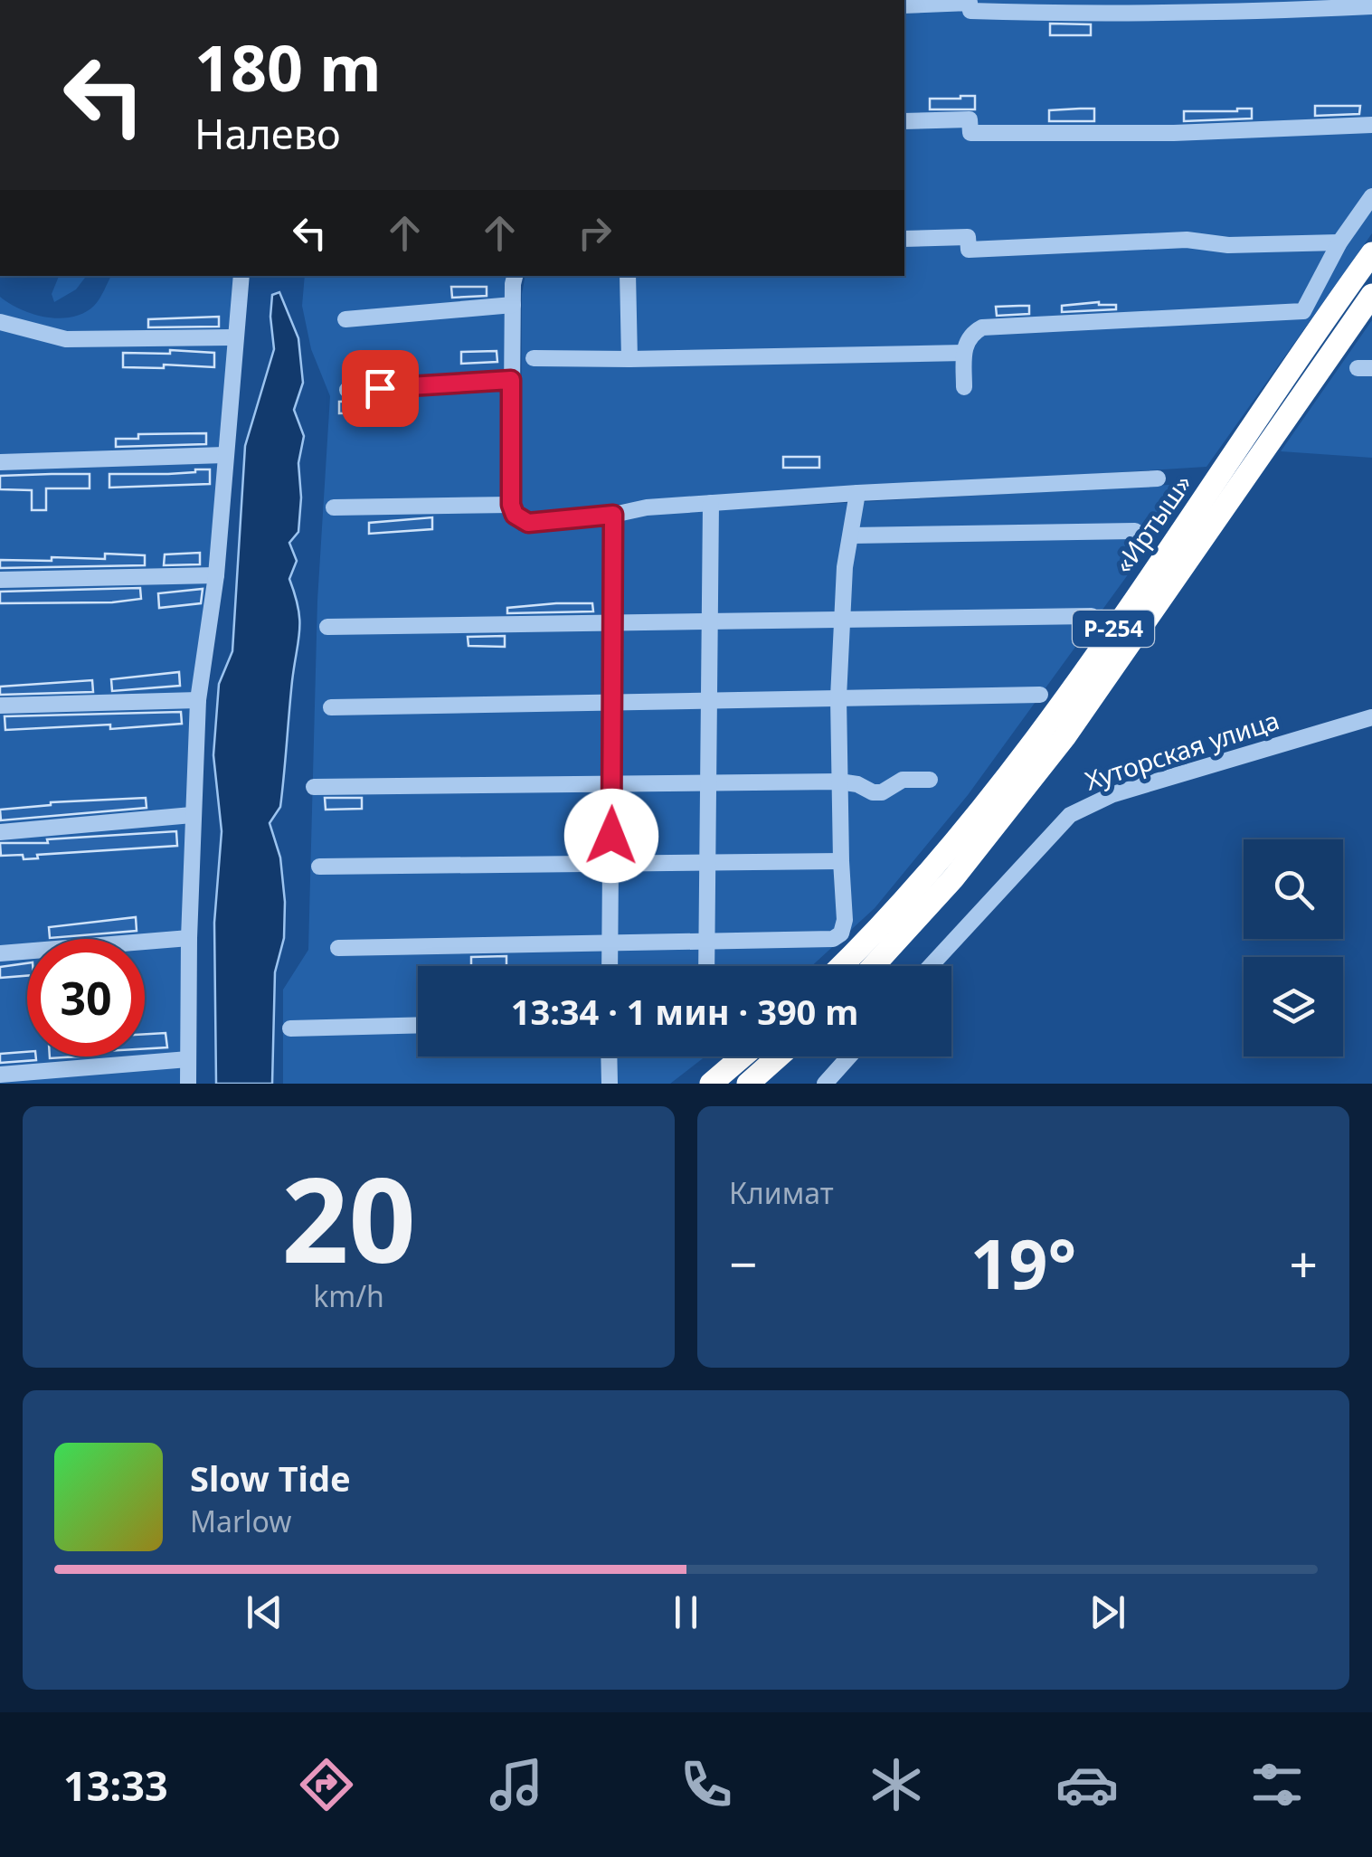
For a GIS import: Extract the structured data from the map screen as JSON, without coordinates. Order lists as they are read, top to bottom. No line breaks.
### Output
{"streets":{"highway":["«Иртыш»","Р-254"],"street":["Хуторская улица"]},"page":{"turn":["180 m","Налево"],"limit":"30","trip":"13:34 · 1 мин · 390 m","tile":[["20","km/h"],"Климат"],"heat":["−","19°","+"],"song":["Slow Tide","Marlow"],"tabs":"13:33"}}
